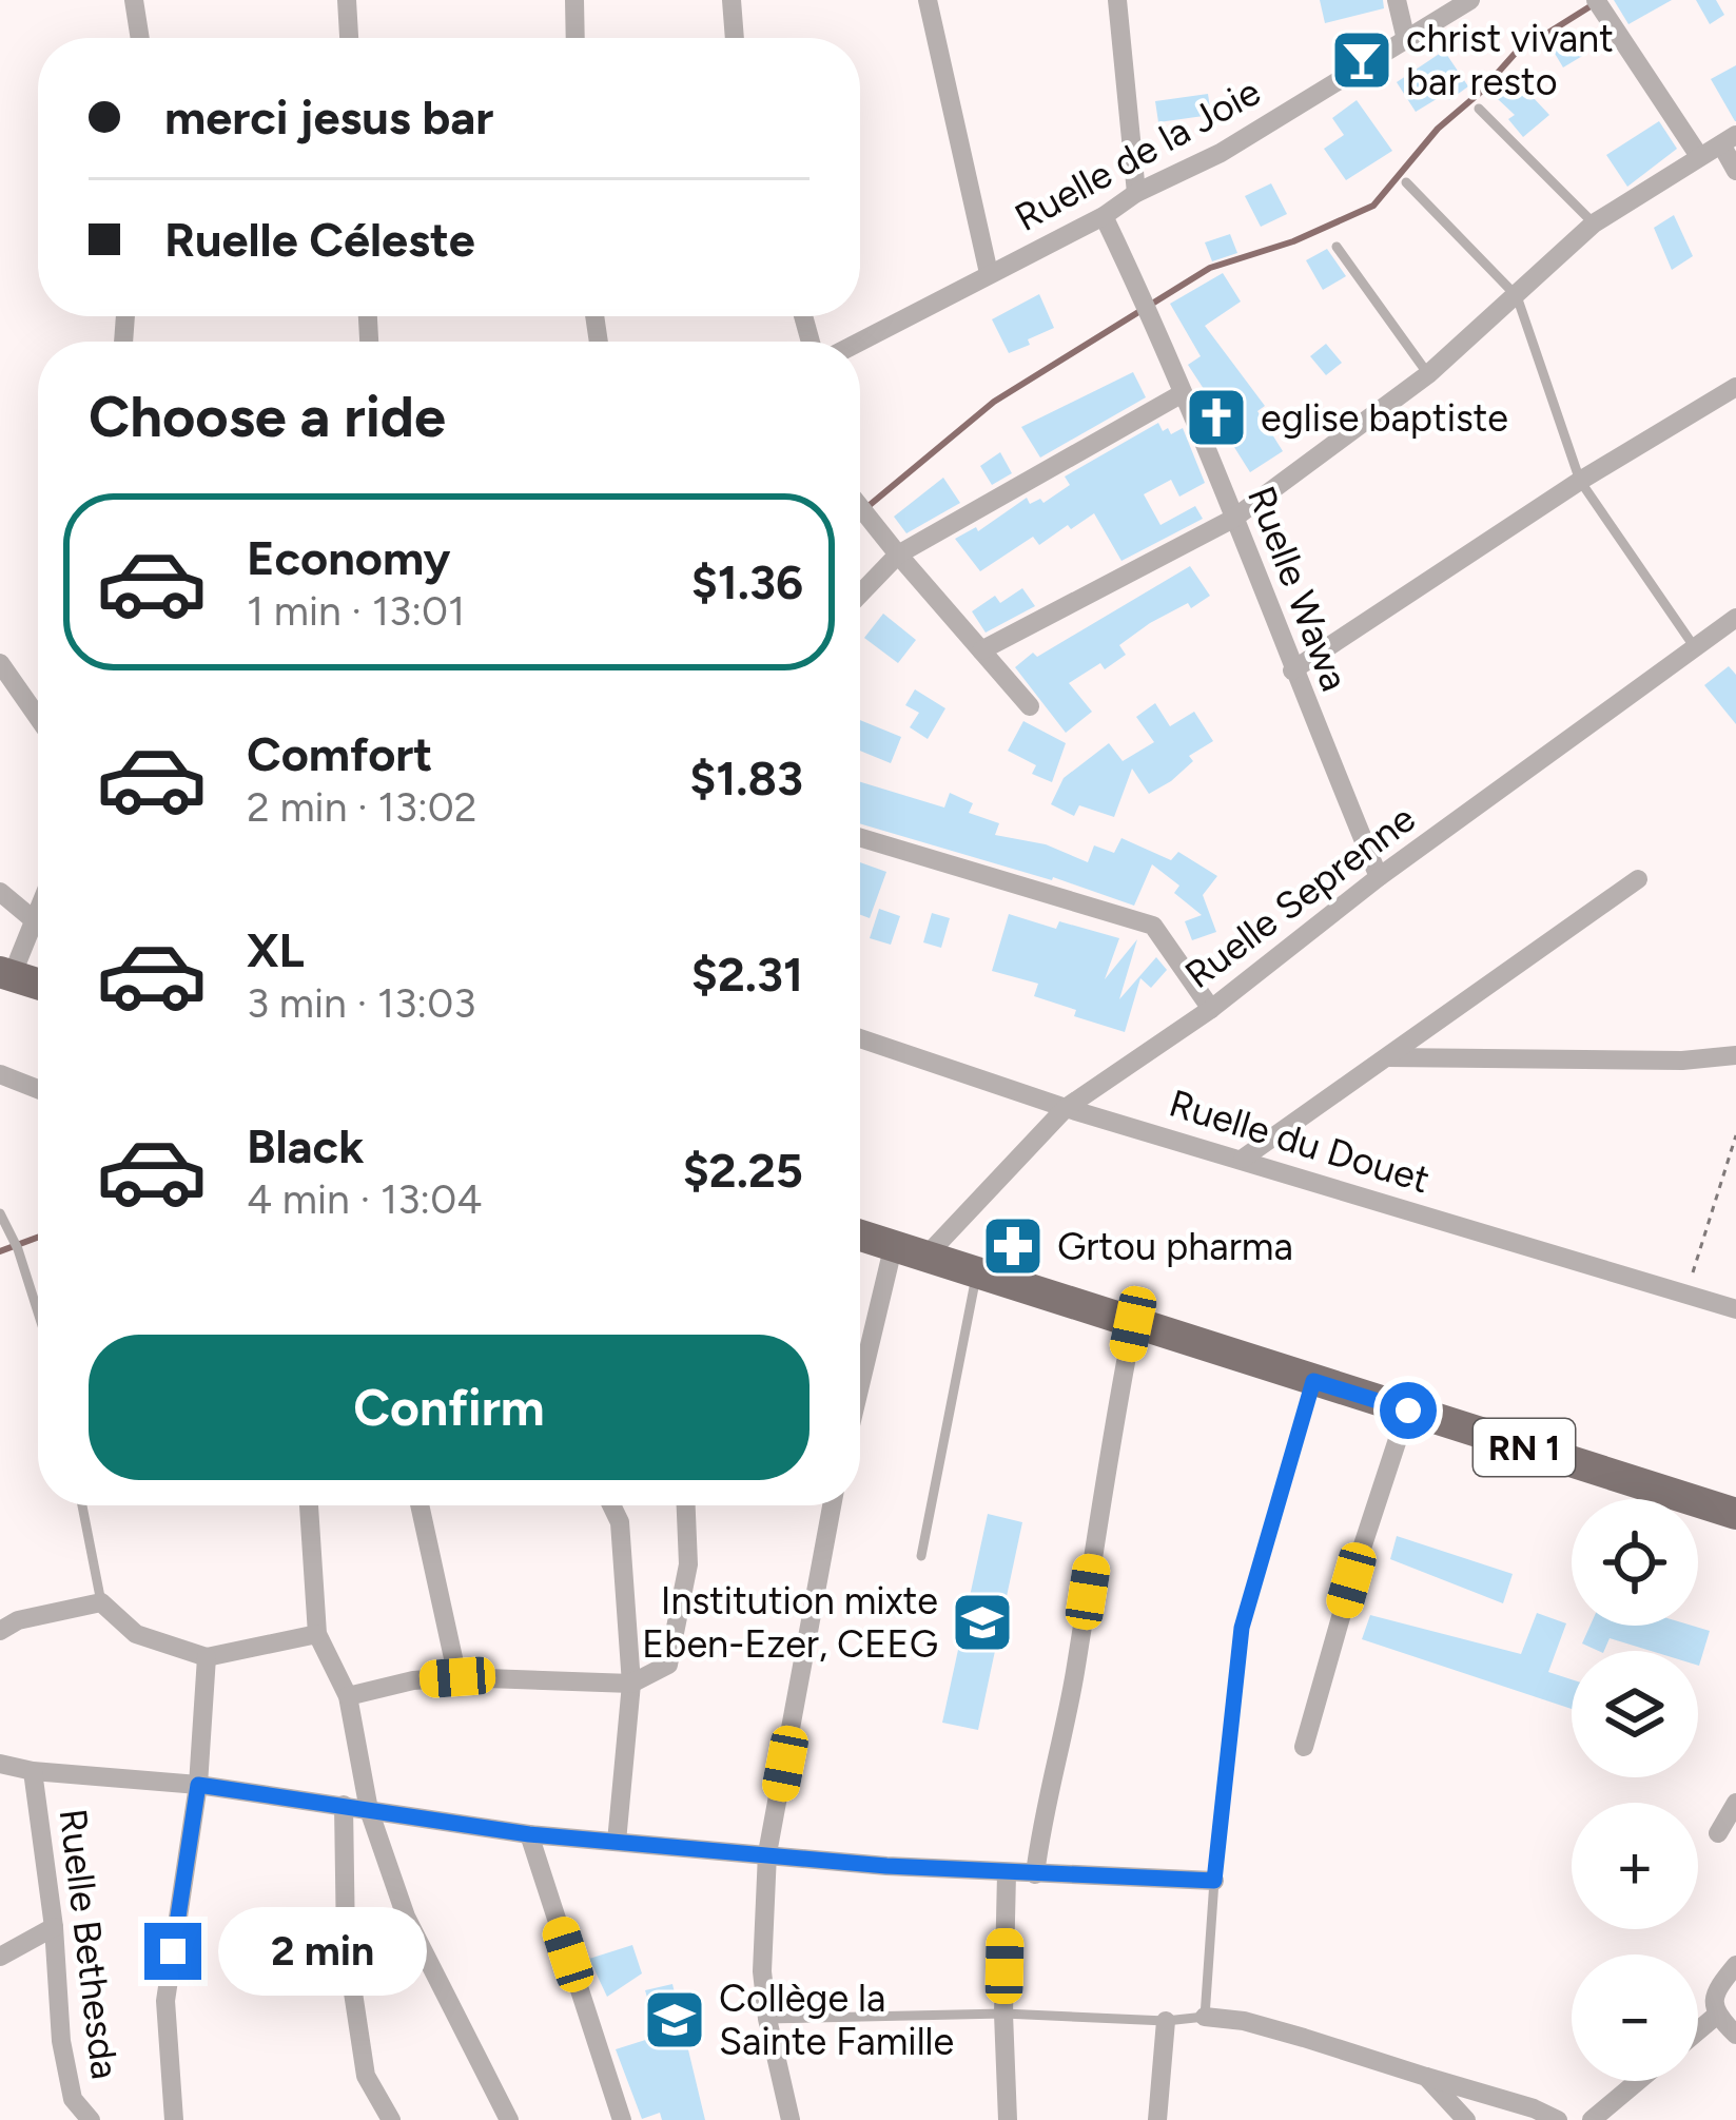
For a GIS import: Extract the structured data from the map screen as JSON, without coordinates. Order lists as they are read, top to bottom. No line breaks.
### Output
{"streets":{"main road":["RN 1"],"street":["Ruelle de la Joie","Ruelle Wawa","Ruelle Seprenne","Ruelle du Douet","Ruelle Bethesda"]},"crossings":[["Ruelle de la Joie","Ruelle Wawa"],["Ruelle Wawa","Ruelle Seprenne"],["Ruelle Seprenne","Ruelle du Douet"],["Ruelle Seprenne","RN 1"]],"places":{"bar":["christ vivant bar resto"],"church":["eglise baptiste"],"pharmacy":["Grtou pharma"],"school or university":["Institution mixte Eben-Ezer, CEEG","Collège la Sainte Famille"]},"page":{"banner":["merci jesus bar","Ruelle Céleste"],"heading":"Choose a ride","list":[{"name":"Economy","note":"1 min · 13:01","value":"$1.36"},{"name":"Comfort","note":"2 min · 13:02","value":"$1.83"},{"name":"XL","note":"3 min · 13:03","value":"$2.31"},{"name":"Black","note":"4 min · 13:04","value":"$2.25"}],"buttons":"Confirm","map_buttons":["+","−"],"bubble":"2 min"}}
